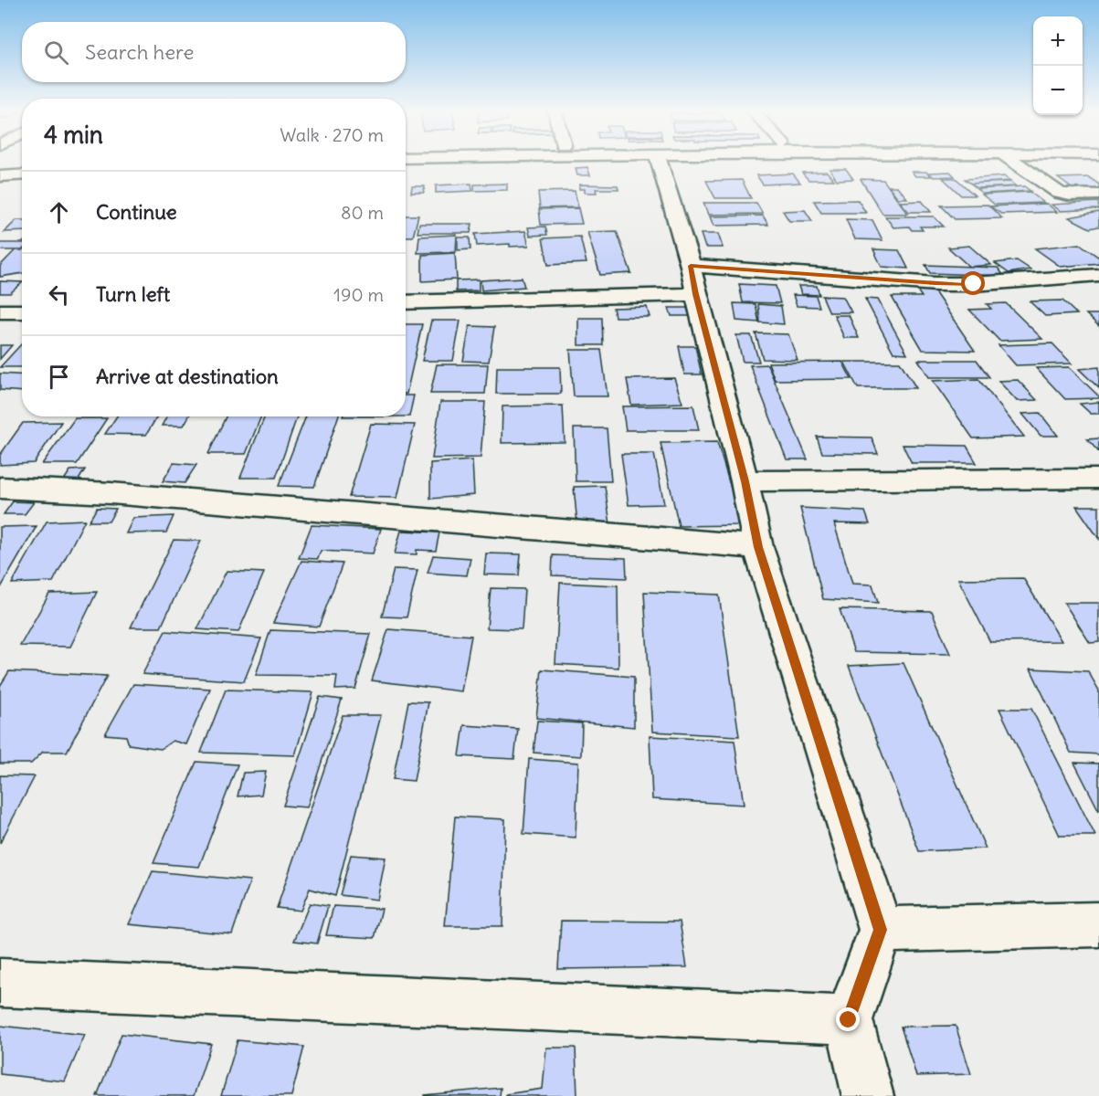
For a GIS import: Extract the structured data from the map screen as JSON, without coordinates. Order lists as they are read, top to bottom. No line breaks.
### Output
{"page":{"map_buttons":["+","−"],"search":"Search here","heading":["4 min","Walk · 270 m"],"list":[["Continue","80 m"],["Turn left","190 m"],"Arrive at destination"]}}
